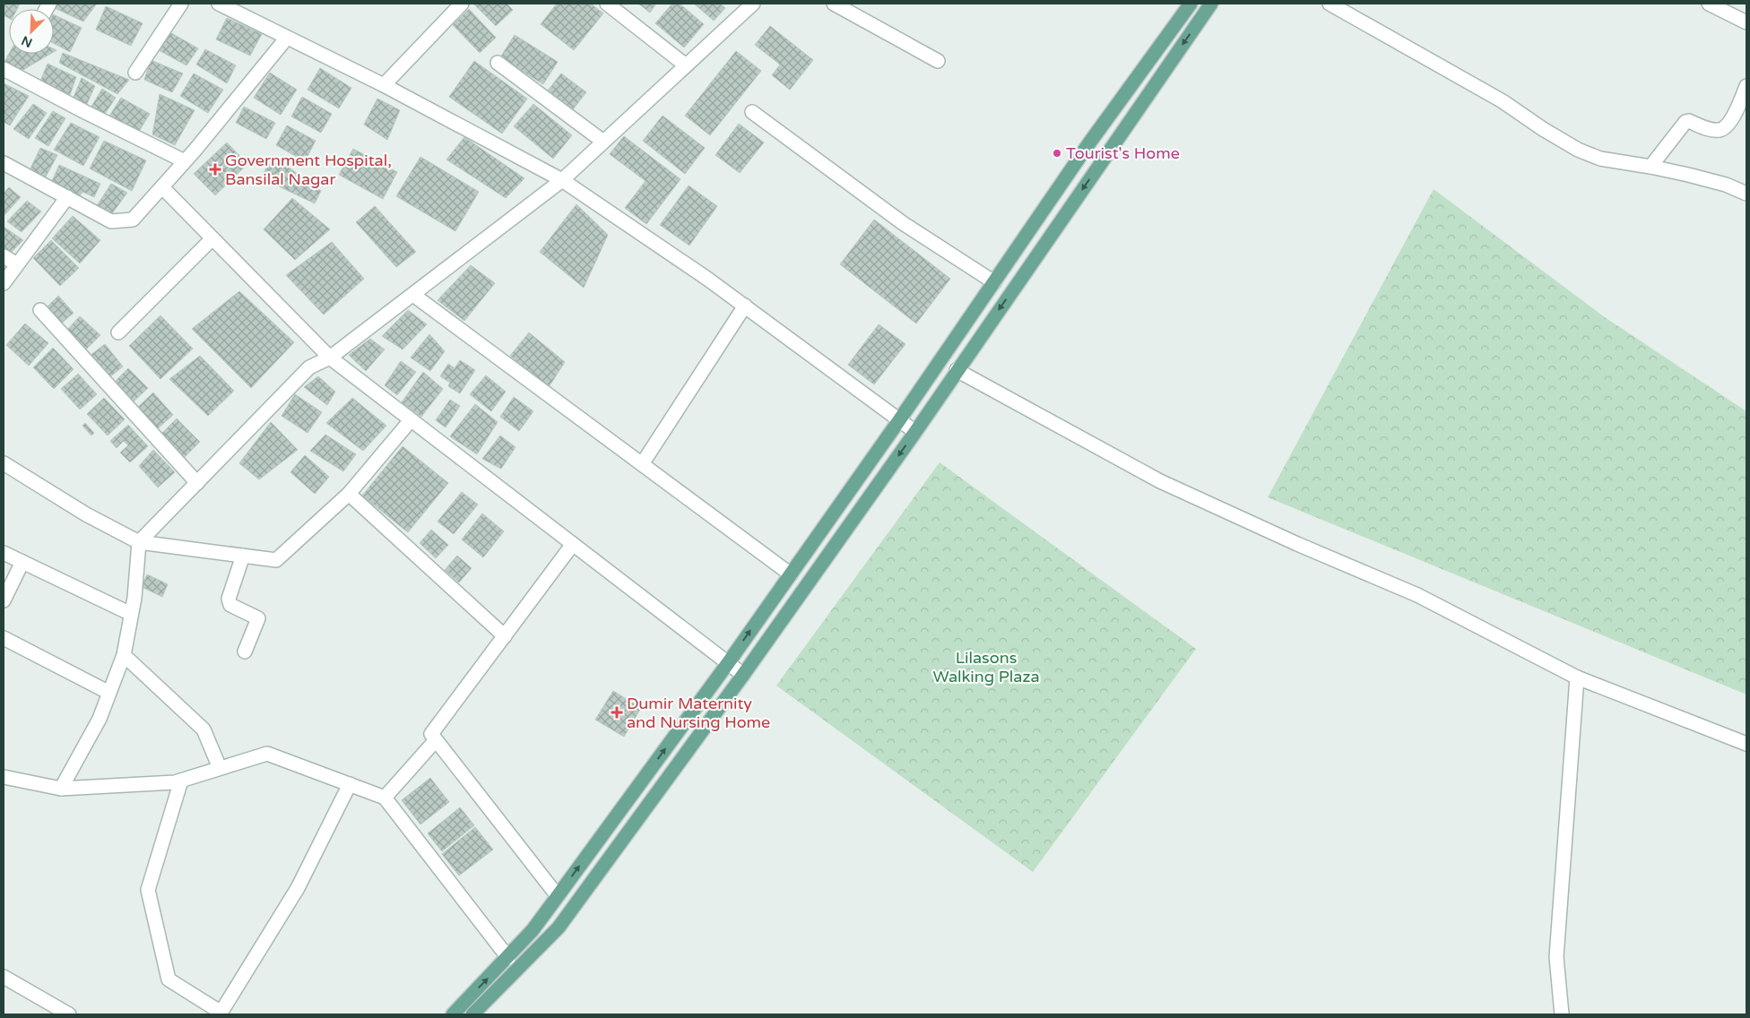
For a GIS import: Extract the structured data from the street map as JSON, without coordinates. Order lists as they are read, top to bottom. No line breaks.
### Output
{"parks":["Lilasons Walking Plaza"],"places":{"other":["Tourist's Home"],"health":["Government Hospital, Bansilal Nagar","Dumir Maternity and Nursing Home"]},"north":"bottom left"}
